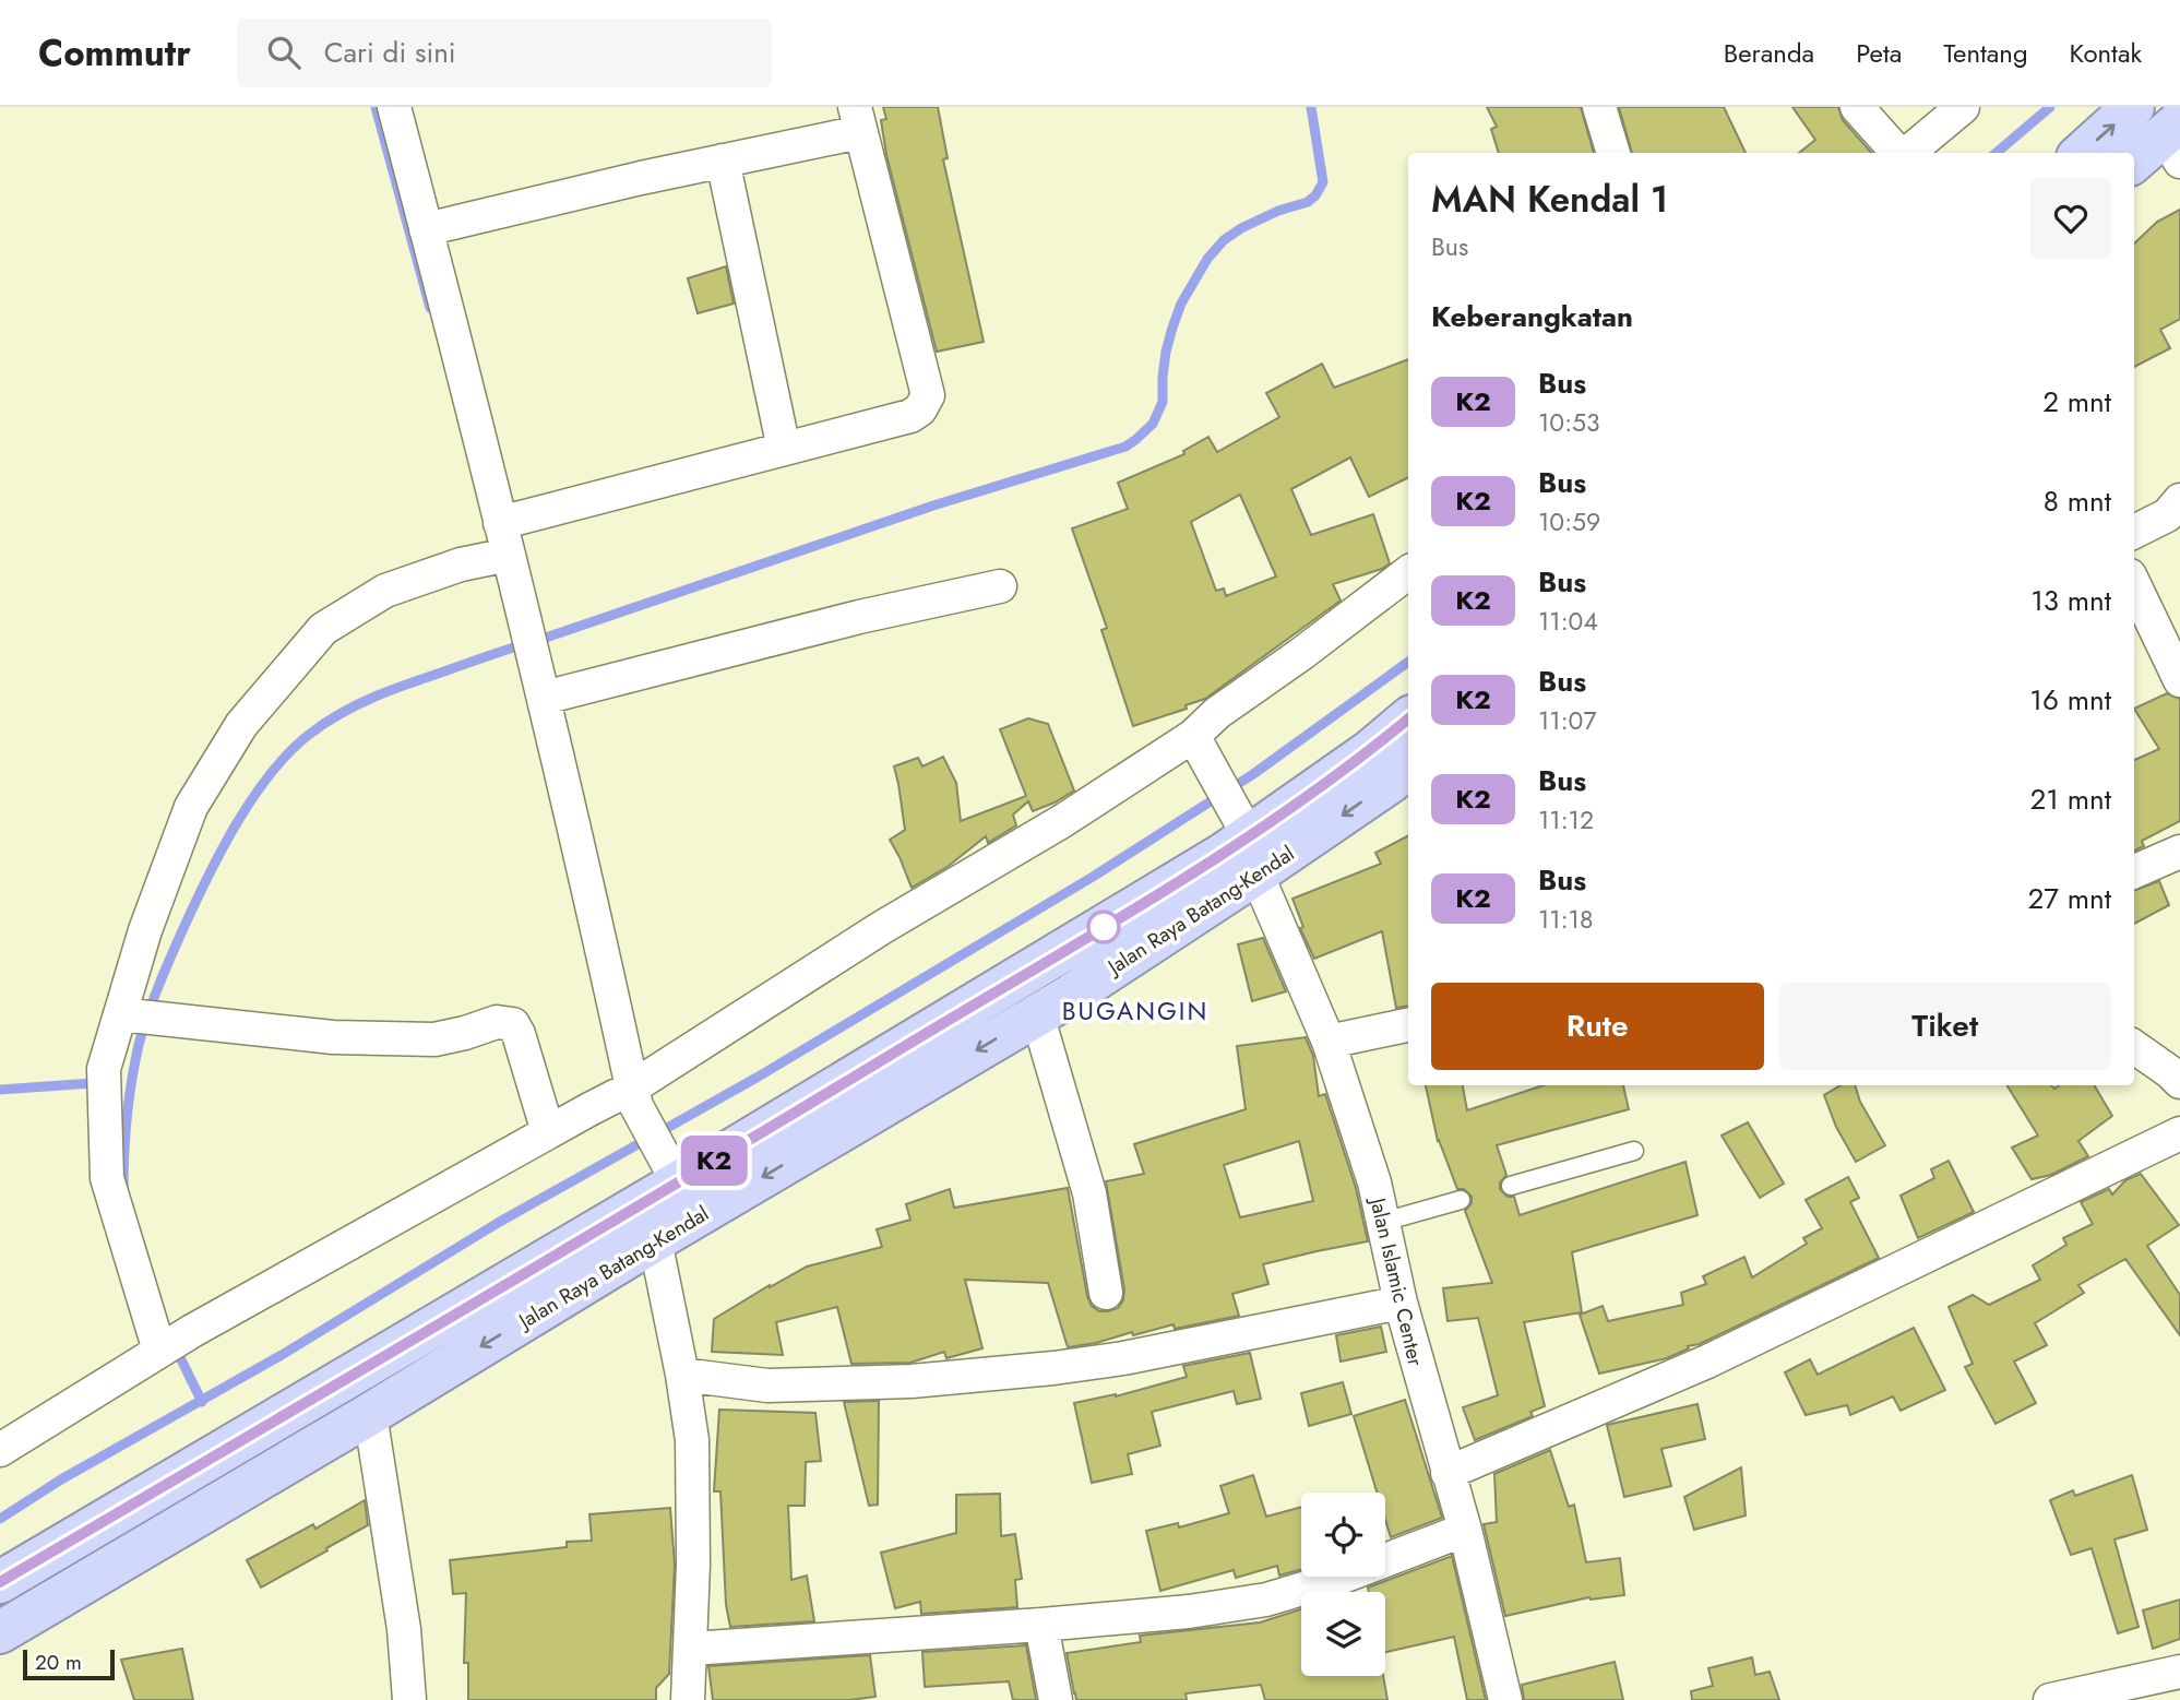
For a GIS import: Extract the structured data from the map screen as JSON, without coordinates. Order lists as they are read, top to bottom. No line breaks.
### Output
{"streets":{"highway":["Jalan Raya Batang-Kendal"],"street":["Jalan Islamic Center"]},"crossings":[["Jalan Raya Batang-Kendal","Jalan Islamic Center"]],"districts":["BUGANGIN"],"lines":["bus line K2"],"scale_bar":"20 m","page":{"header":"Commutr","search":"Cari di sini","nav":["Beranda","Peta","Tentang","Kontak"],"on_map":"K2","heading":[["MAN Kendal 1","Bus"],"Keberangkatan"],"list":[{"mark":"K2","name":"Bus","note":"10:53","value":"2 mnt"},{"mark":"K2","name":"Bus","note":"10:59","value":"8 mnt"},{"mark":"K2","name":"Bus","note":"11:04","value":"13 mnt"},{"mark":"K2","name":"Bus","note":"11:07","value":"16 mnt"},{"mark":"K2","name":"Bus","note":"11:12","value":"21 mnt"},{"mark":"K2","name":"Bus","note":"11:18","value":"27 mnt"}],"buttons":["Rute","Tiket"],"scale":"20 m"}}
